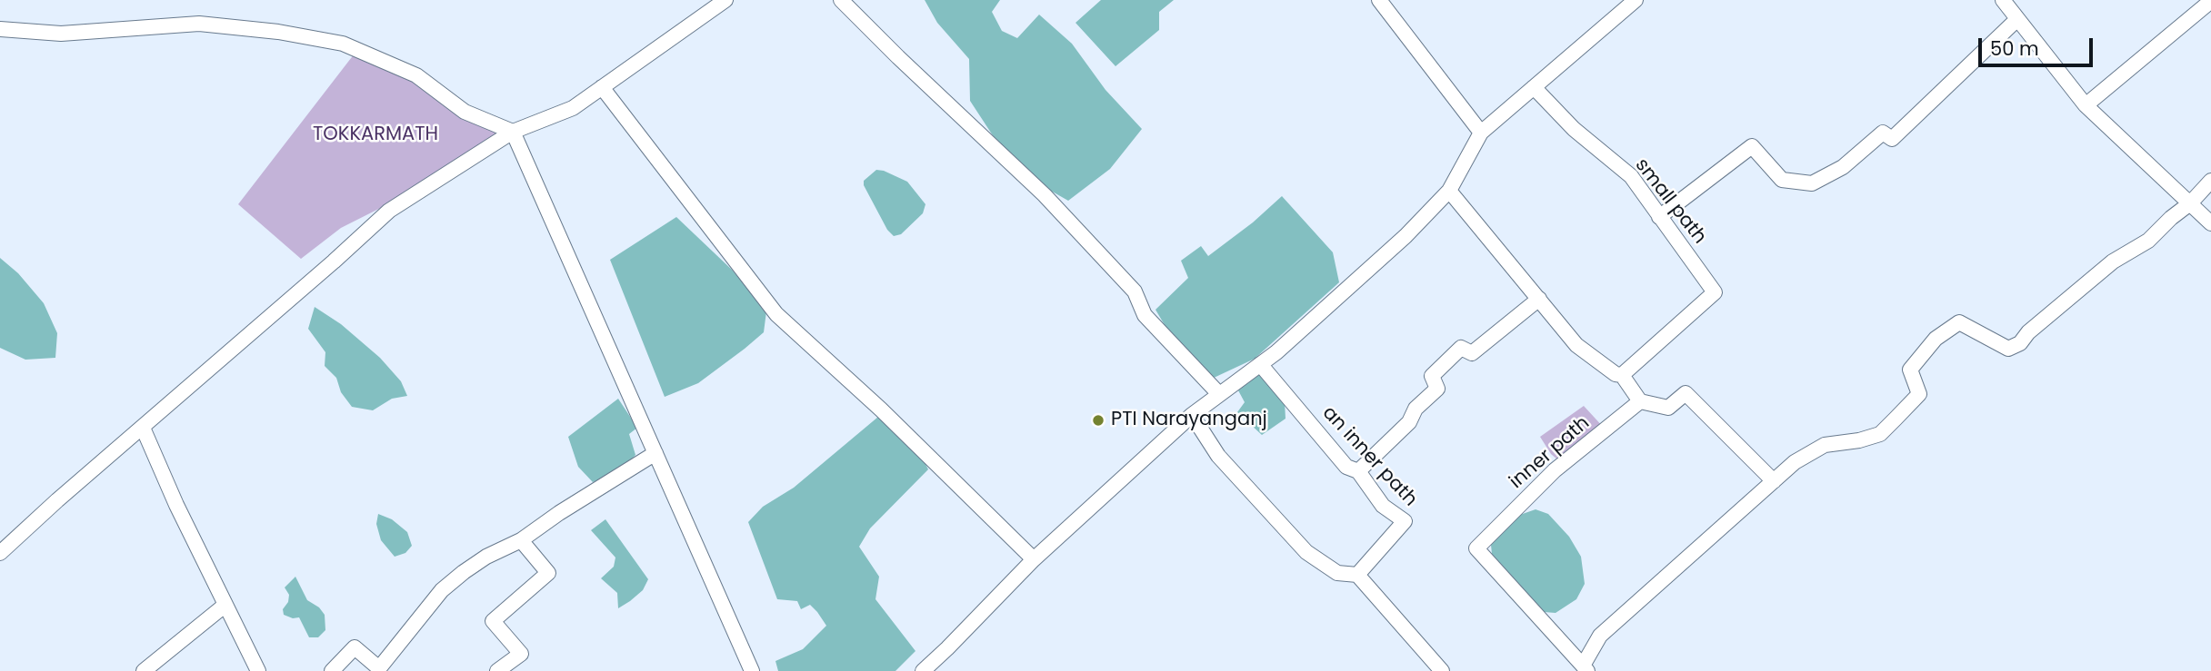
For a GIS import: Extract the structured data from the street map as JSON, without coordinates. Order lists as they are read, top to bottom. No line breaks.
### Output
{"streets":{"street":["small path","inner path","an inner path"]},"parks":["TOKKARMATH"],"places":["PTI Narayanganj"],"scale_bar":"50 m"}
